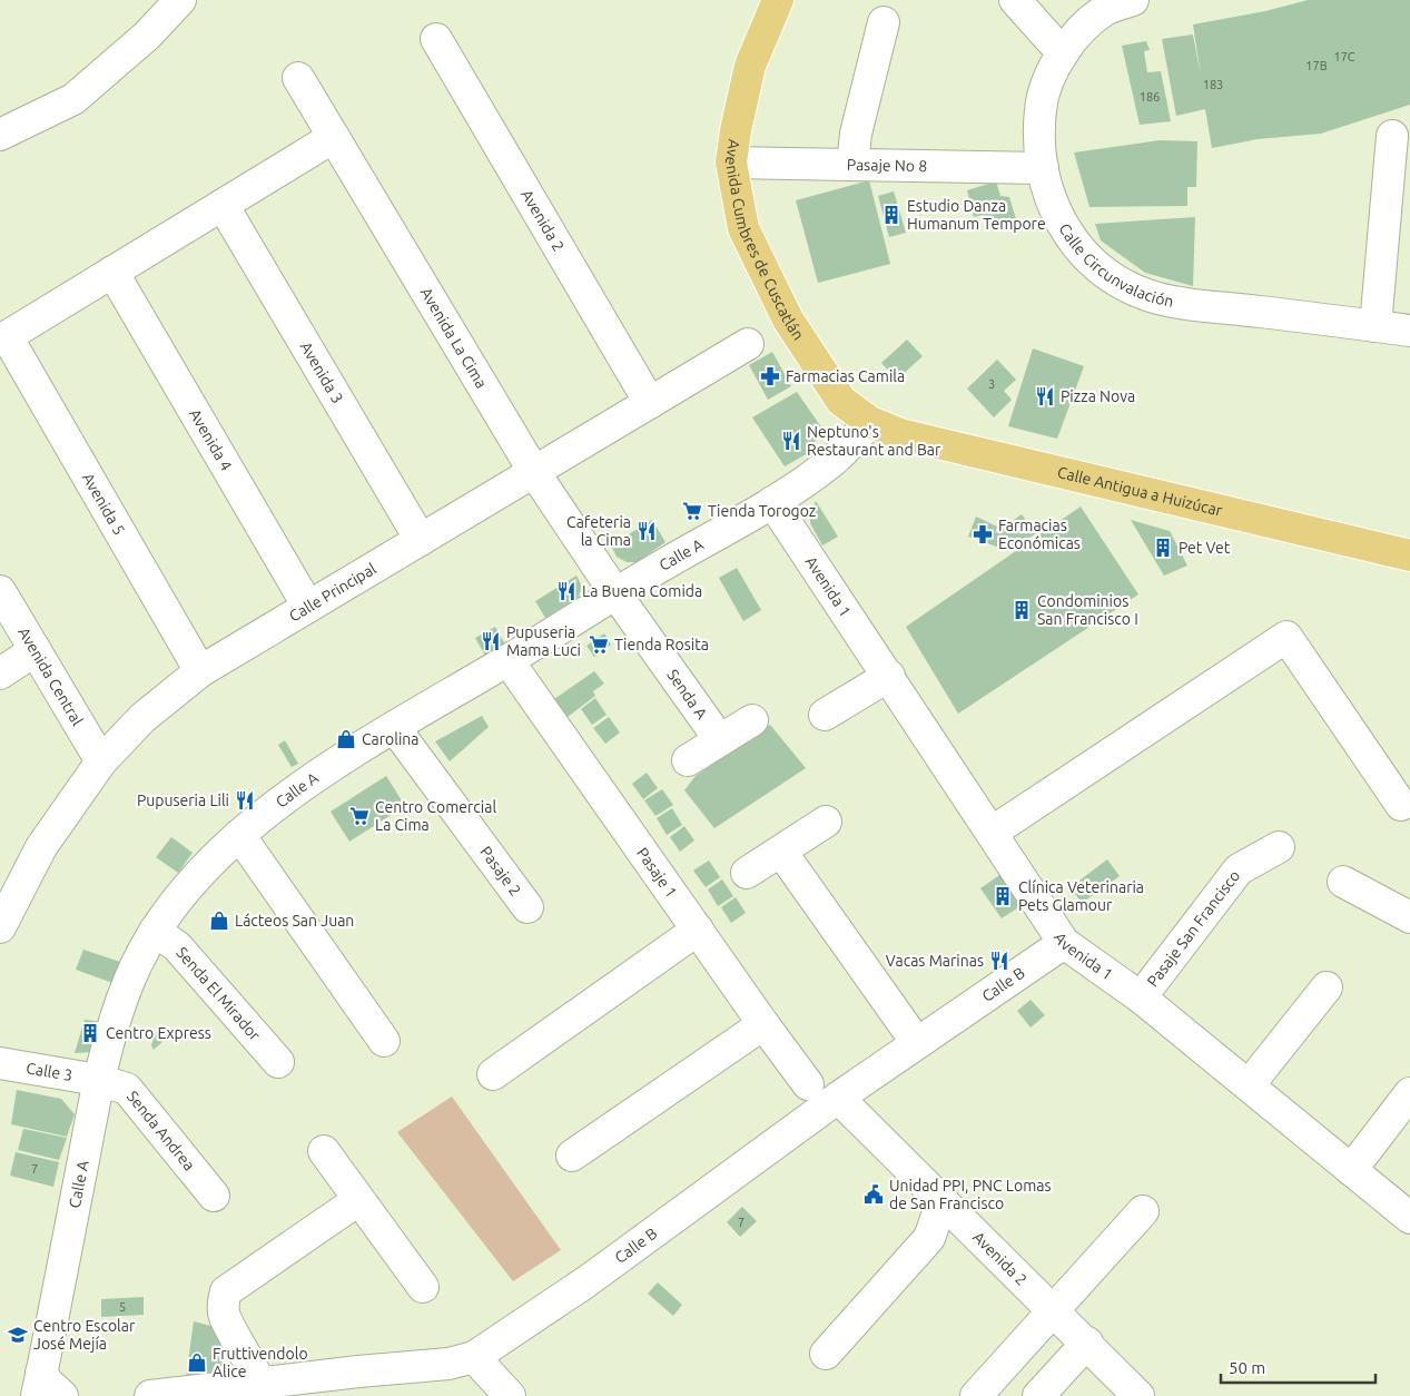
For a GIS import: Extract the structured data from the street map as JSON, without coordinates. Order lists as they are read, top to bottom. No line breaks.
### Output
{"streets":{"main road":["Avenida Cumbres de Cuscatlán","Calle Antigua a Huizúcar"],"street":["Pasaje No 8","Avenida 2","Calle Circunvalación","Avenida La Cima","Avenida 3","Avenida 4","Avenida 5","Calle A","Avenida 1","Calle Principal","Avenida Central","Senda A","Pasaje 2","Pasaje 1","Pasaje San Francisco","Calle B","Senda El Mirador","Calle 3","Senda Andrea"]},"crossings":[["Pasaje No 8","Avenida Cumbres de Cuscatlán"],["Pasaje No 8","Calle Circunvalación"],["Avenida 2","Calle Principal"],["Avenida 2","Calle B"],["Avenida Cumbres de Cuscatlán","Calle Antigua a Huizúcar"],["Avenida Cumbres de Cuscatlán","Calle A"],["Avenida La Cima","Calle A"],["Avenida La Cima","Calle Principal"],["Avenida La Cima","Senda A"],["Avenida 3","Calle Principal"],["Avenida 4","Calle Principal"],["Calle Antigua a Huizúcar","Calle A"],["Avenida 5","Calle Principal"],["Calle A","Avenida 1"],["Calle A","Senda A"],["Calle A","Pasaje 2"],["Calle A","Pasaje 1"],["Calle A","Senda El Mirador"],["Calle A","Calle 3"],["Calle A","Senda Andrea"],["Avenida 1","Pasaje San Francisco"],["Avenida 1","Calle B"],["Calle Principal","Avenida Central"],["Calle 3","Senda Andrea"]],"places":{"building":["Estudio Danza Humanum Tempore","Pet Vet","Condominios San Francisco I","Clínica Veterinaria Pets Glamour","Centro Express"],"pharmacy":["Farmacias Camila","Farmacias Económicas"],"restaurant":["Pizza Nova","Neptuno's Restaurant and Bar","Cafeteria la Cima","La Buena Comida","Pupuseria Mama Luci","Pupuseria Lili","Vacas Marinas"],"supermarket":["Tienda Torogoz","Tienda Rosita","Centro Comercial La Cima"],"shop":["Carolina","Lácteos San Juan","Fruttivendolo Alice"],"public building":["Unidad PPI, PNC Lomas de San Francisco"],"school or university":["Centro Escolar José Mejía"]},"house_numbers":["17C","17B","183","186","3","7","7","5"],"scale_bar":"50 m"}
